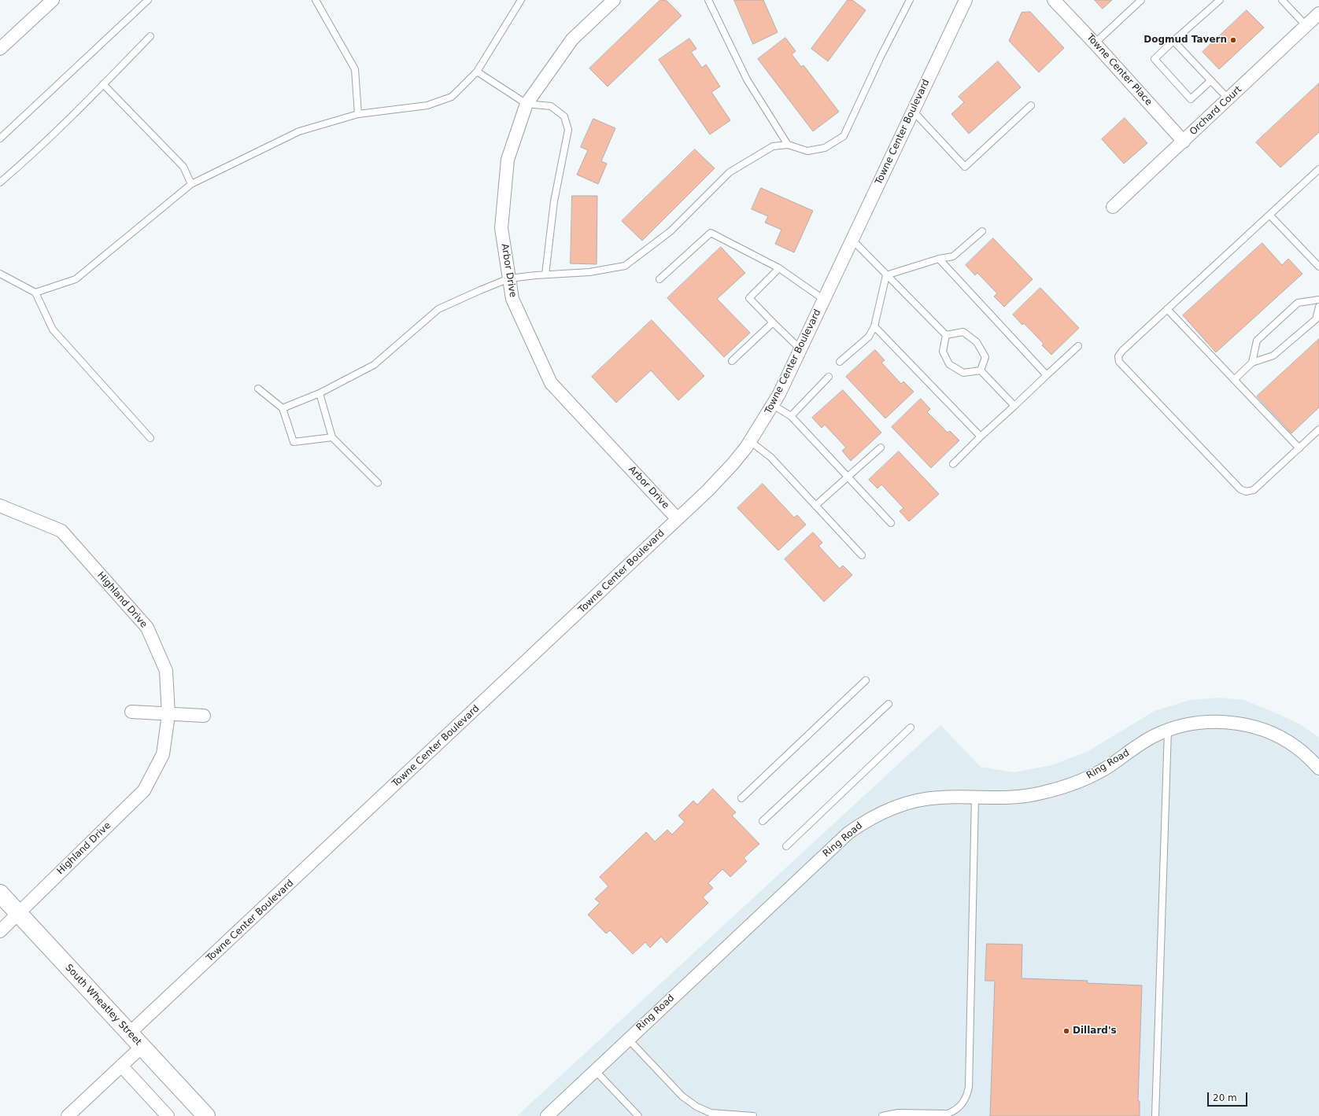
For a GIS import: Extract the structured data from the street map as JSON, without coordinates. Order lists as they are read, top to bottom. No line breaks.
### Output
{"streets":{"street":["Towne Center Place","Orchard Court","Towne Center Boulevard","Arbor Drive","Highland Drive","Ring Road","South Wheatley Street"]},"crossings":[["Towne Center Place","Orchard Court"],["Towne Center Boulevard","Arbor Drive"],["Towne Center Boulevard","South Wheatley Street"],["Highland Drive","South Wheatley Street"]],"places":["Dogmud Tavern","Dillard's"],"scale_bar":"20 m"}
